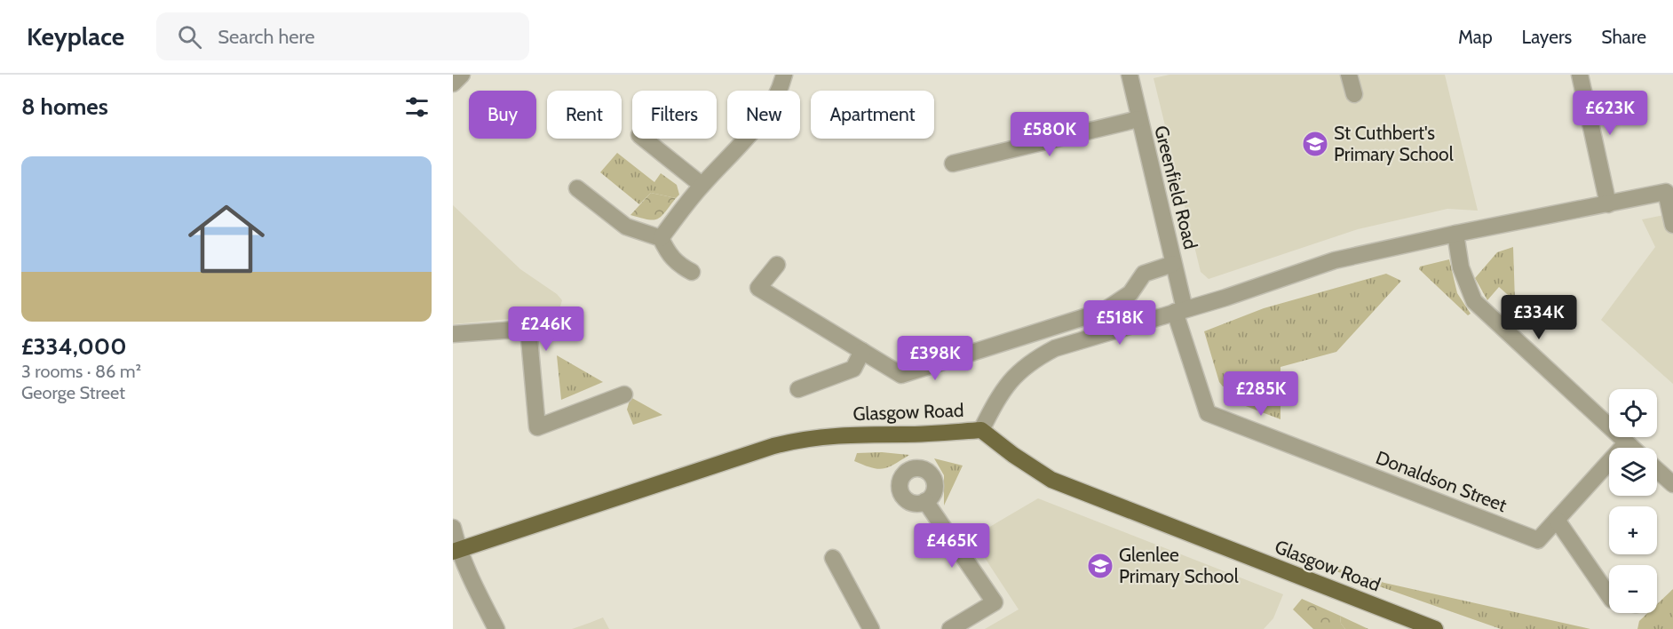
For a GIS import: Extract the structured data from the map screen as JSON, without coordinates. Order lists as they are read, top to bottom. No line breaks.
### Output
{"streets":{"main road":["Glasgow Road"],"street":["Greenfield Road","Donaldson Street"]},"crossings":[["Greenfield Road","Donaldson Street"]],"places":{"school or university":["St Cuthbert's Primary School","Glenlee Primary School"]},"page":{"header":"Keyplace","search":"Search here","nav":["Map","Layers","Share"],"heading":"8 homes","price":["£623K","£580K","£334K","£518K","£246K","£398K","£285K","£465K"],"chip":["Buy","Rent","Filters","New","Apartment"],"list":[{"name":"£334,000","note":"3 rooms · 86 m² · George Street"}],"map_buttons":["+","−"]}}
